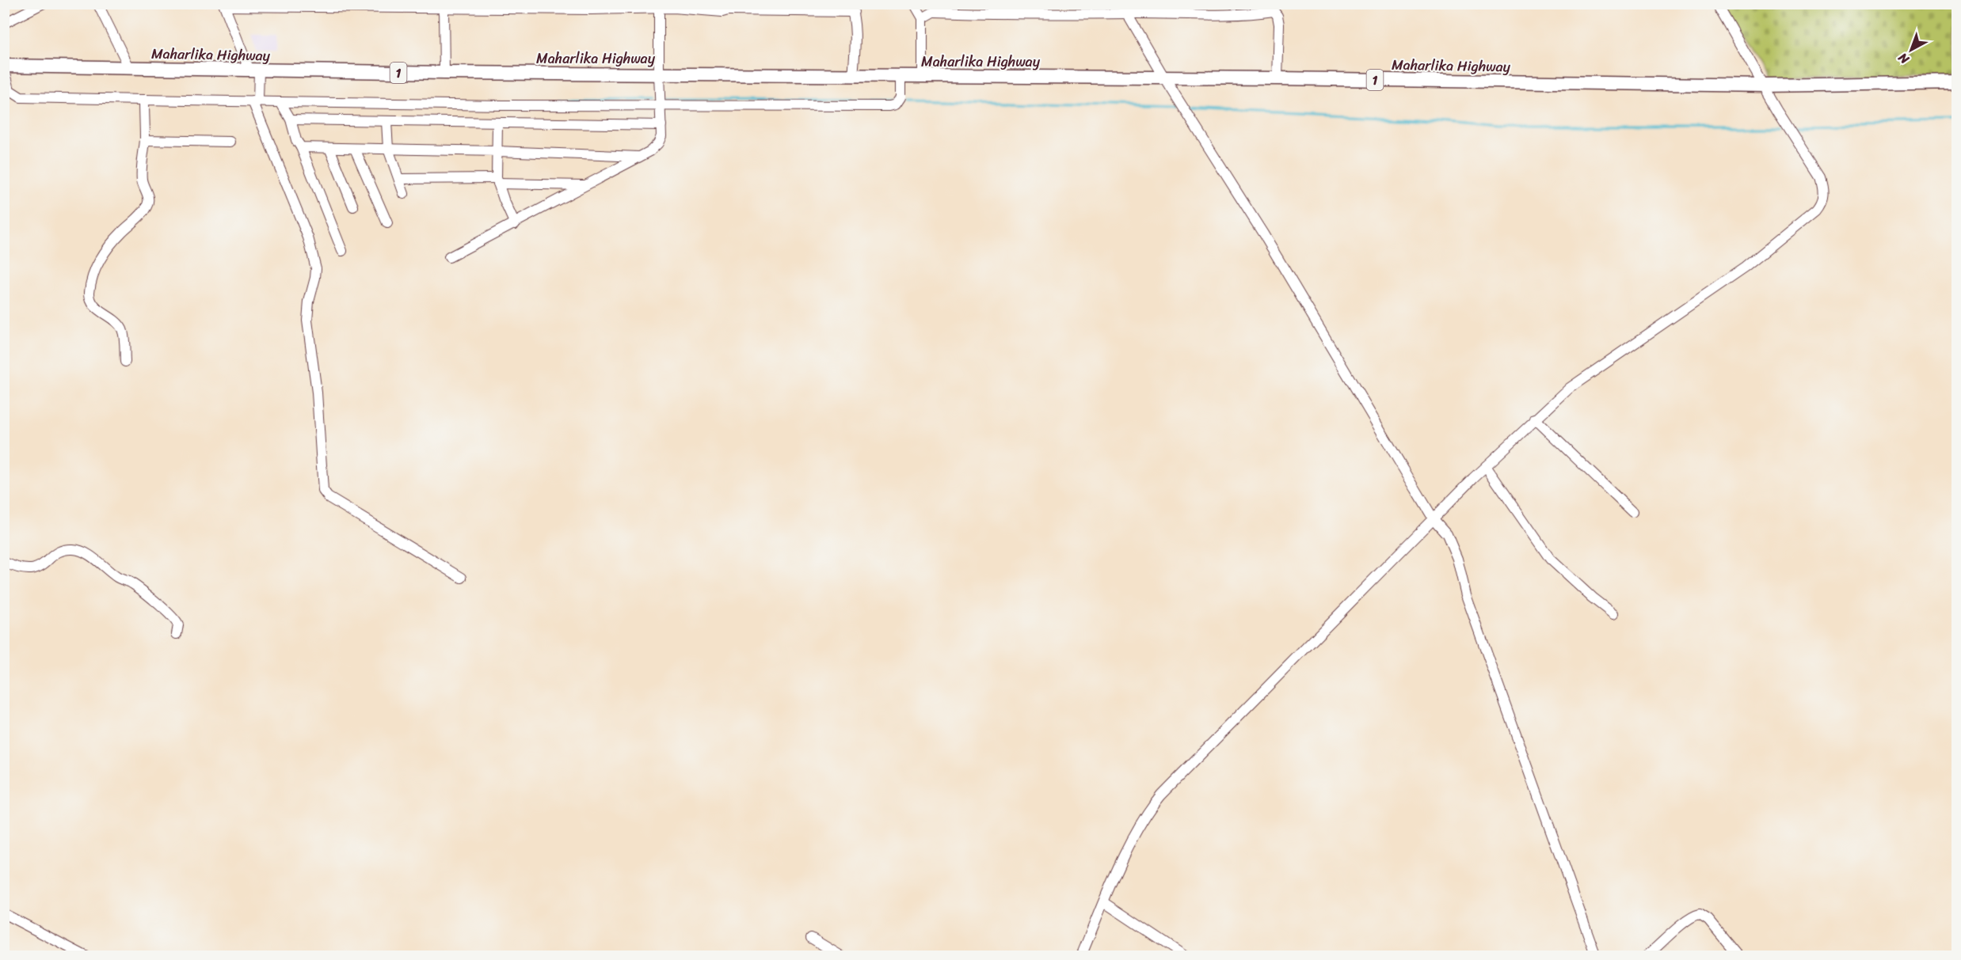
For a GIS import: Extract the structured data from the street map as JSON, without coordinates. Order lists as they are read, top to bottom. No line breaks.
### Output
{"streets":{"highway":["Maharlika Highway","1"]},"north":"bottom left"}
